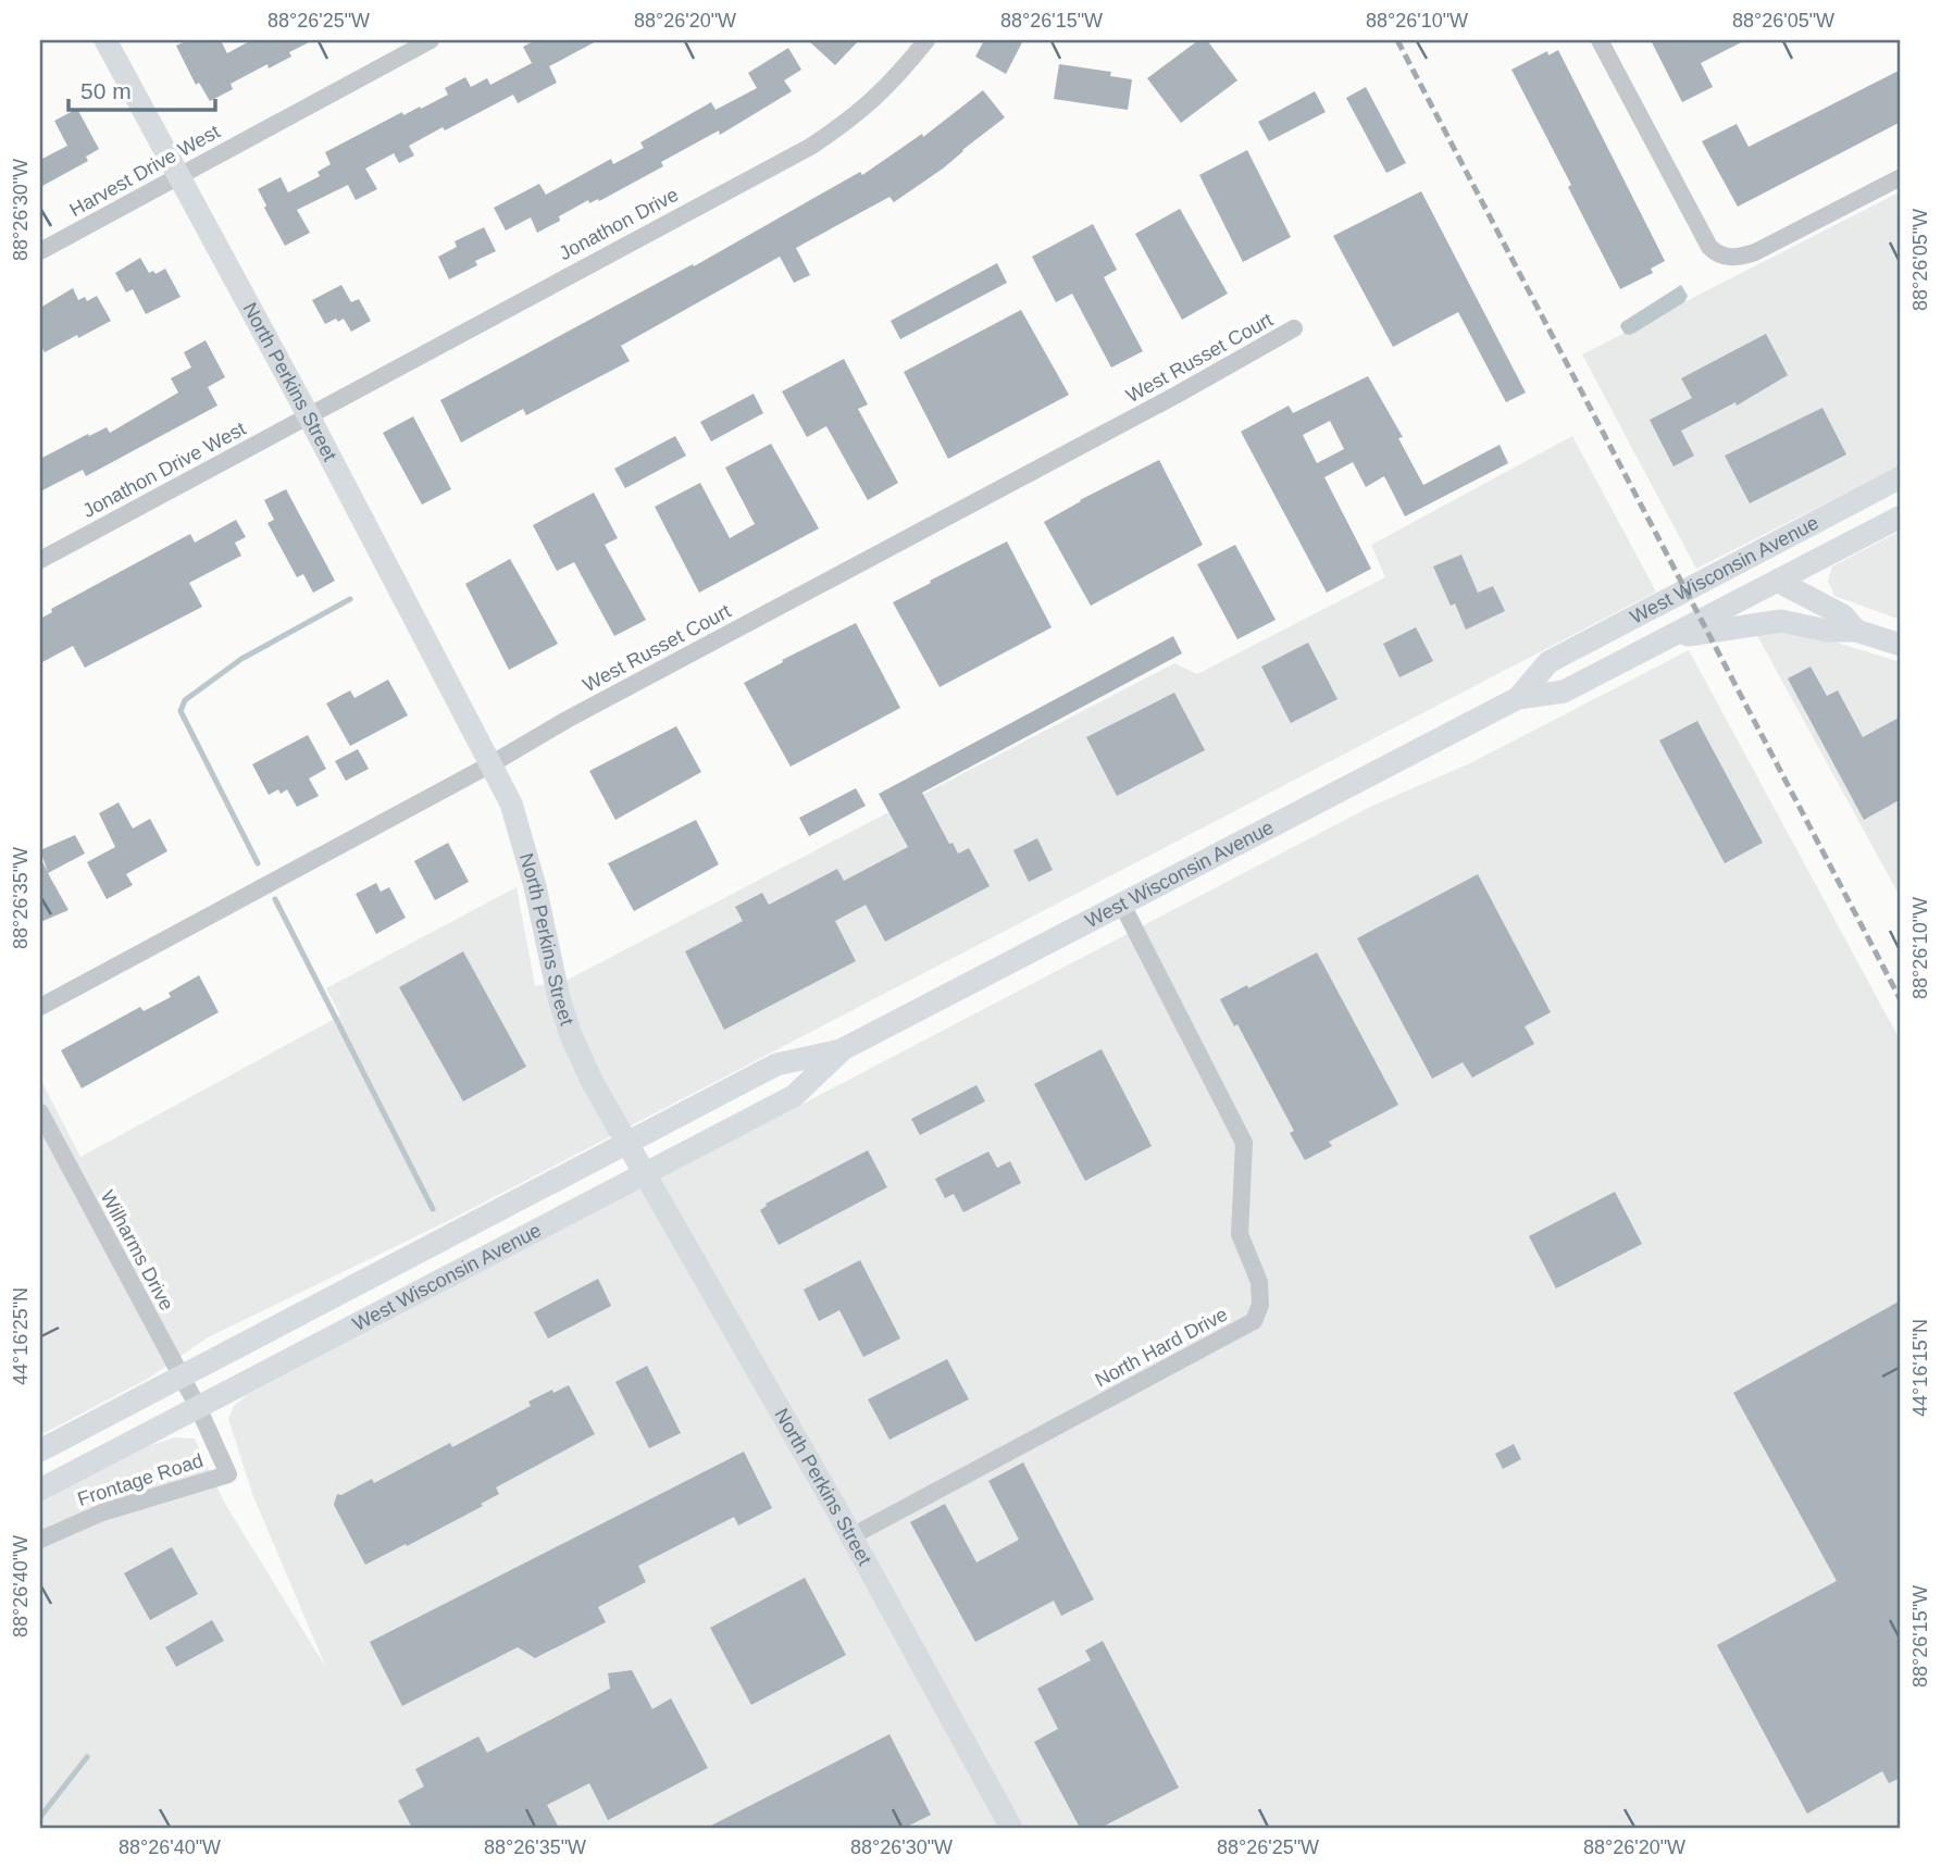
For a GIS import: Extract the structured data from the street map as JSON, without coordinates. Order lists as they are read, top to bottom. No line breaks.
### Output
{"streets":{"main road":["North Perkins Street","West Wisconsin Avenue"],"street":["Harvest Drive West","Jonathon Drive","West Russet Court","Jonathon Drive West","Wilharms Drive","North Hard Drive","Frontage Road"]},"crossings":[["Harvest Drive West","North Perkins Street"],["Jonathon Drive","North Perkins Street"],["Jonathon Drive","Jonathon Drive West"],["West Russet Court","North Perkins Street"],["North Perkins Street","Jonathon Drive West"],["North Perkins Street","West Wisconsin Avenue"],["North Perkins Street","North Hard Drive"],["West Wisconsin Avenue","Wilharms Drive"],["West Wisconsin Avenue","North Hard Drive"],["West Wisconsin Avenue","Frontage Road"],["Wilharms Drive","Frontage Road"]],"scale_bar":"50 m","coordinates":["88°26'25\"W","88°26'20\"W","88°26'15\"W","88°26'10\"W","88°26'05\"W","88°26'30\"W","88°26'35\"W","44°16'25\"N","44°16'15\"N","88°26'40\"W"]}
